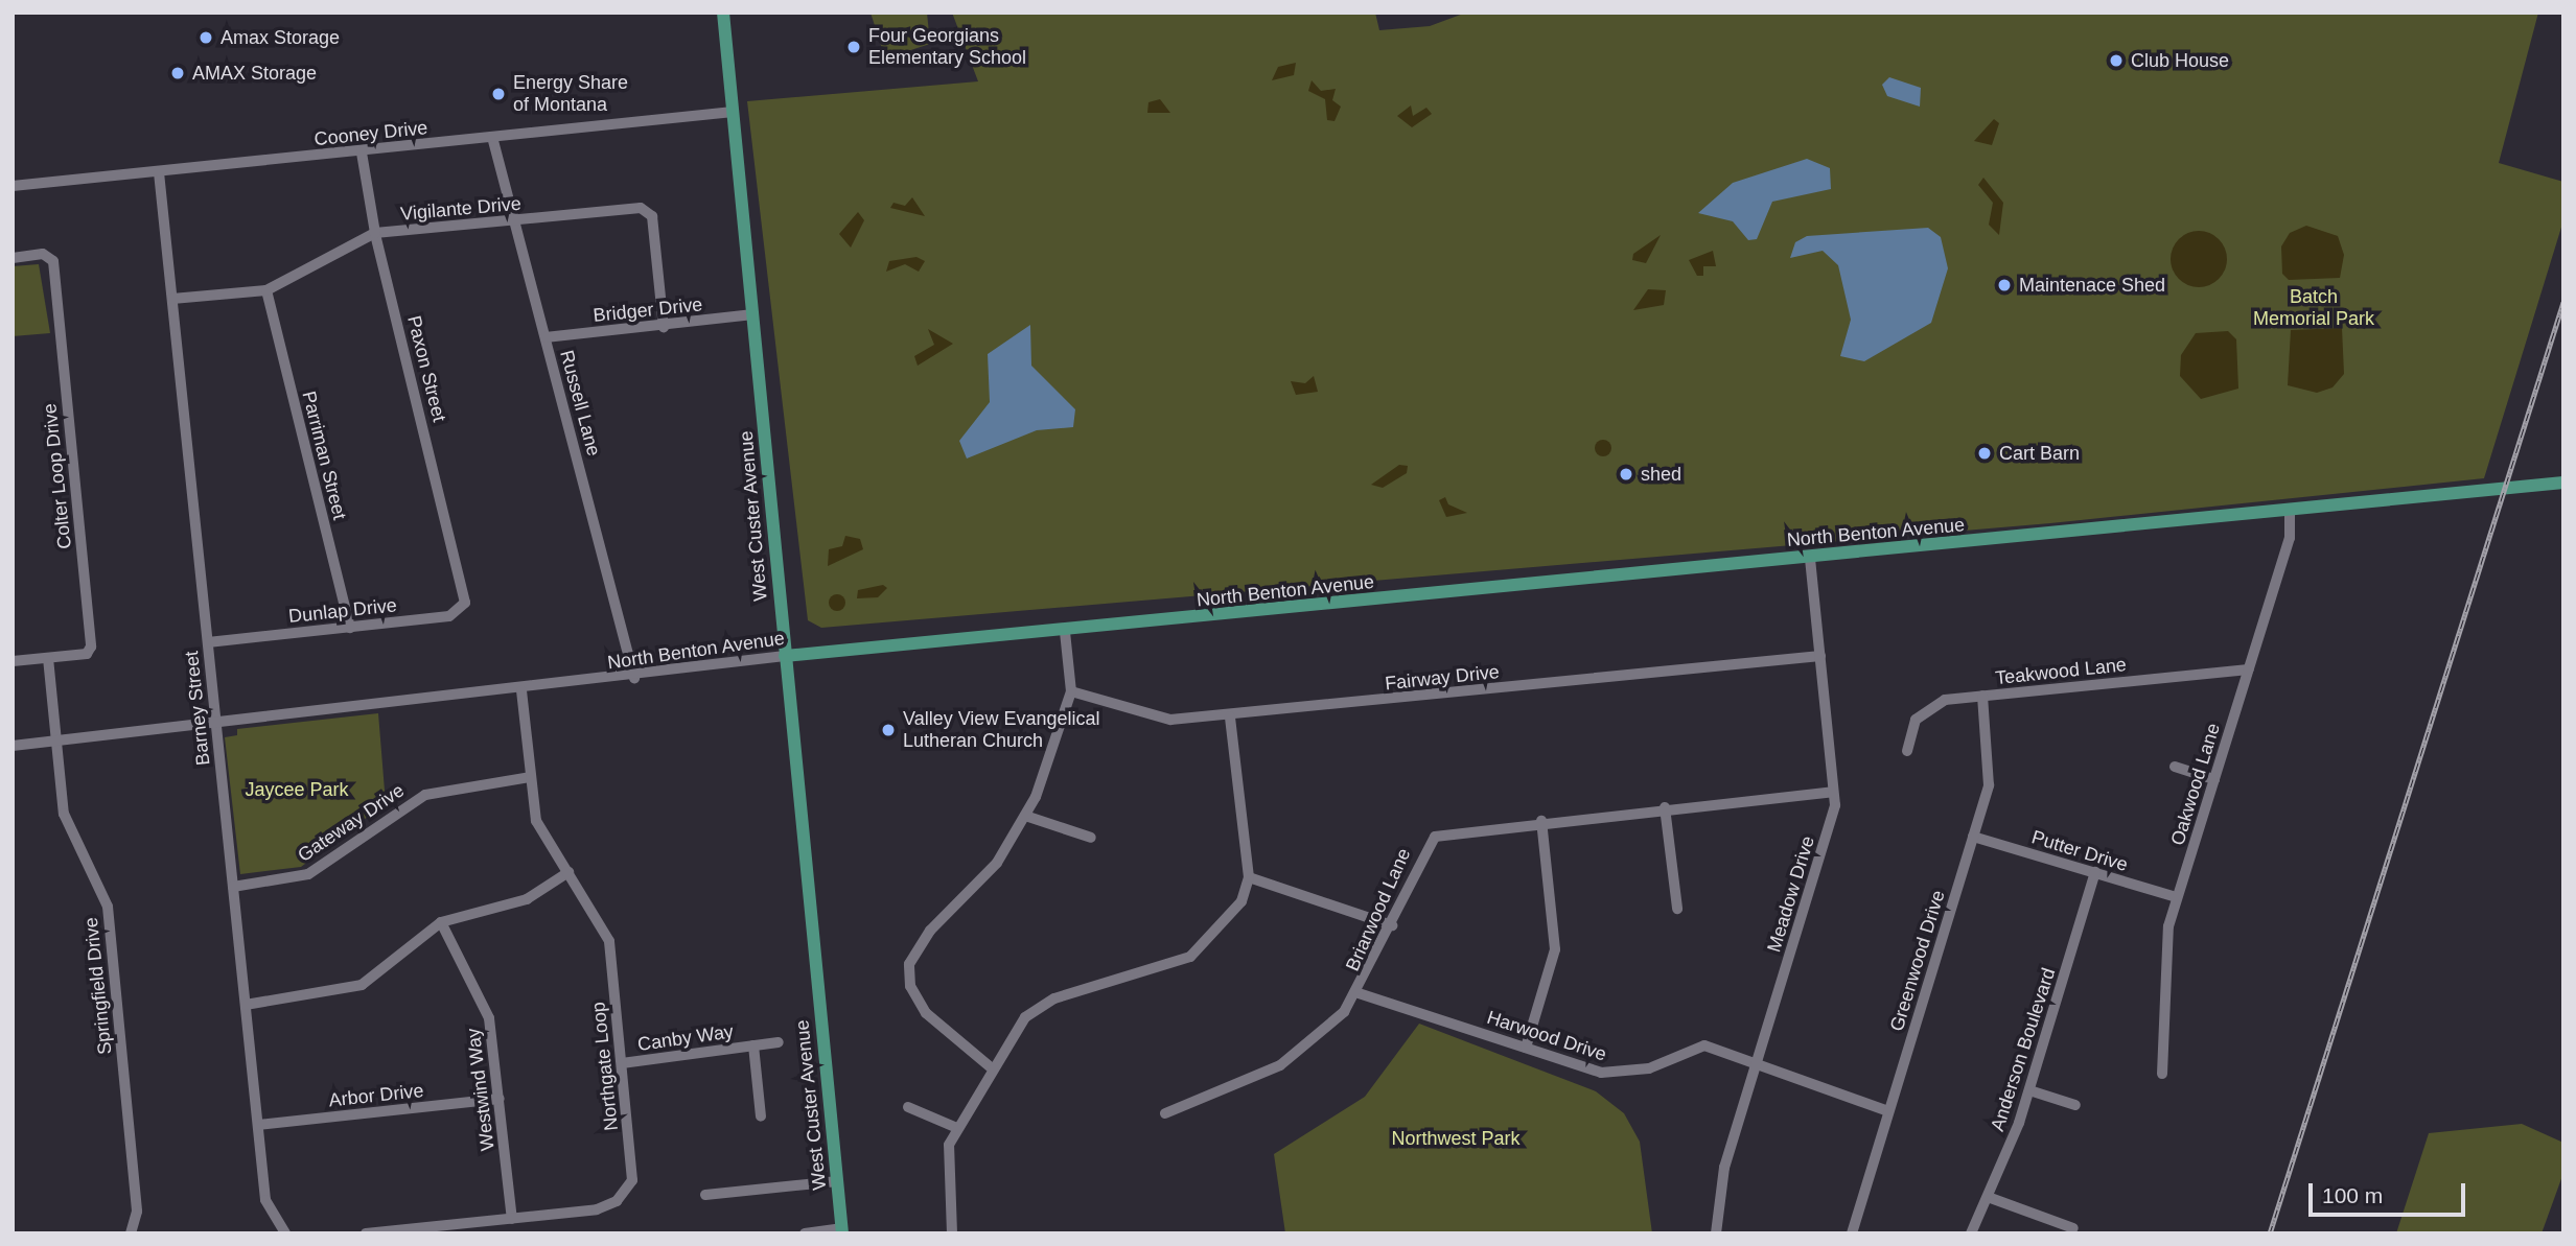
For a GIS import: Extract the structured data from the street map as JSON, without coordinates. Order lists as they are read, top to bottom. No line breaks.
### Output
{"streets":{"main road":["West Custer Avenue","North Benton Avenue"],"street":["Cooney Drive","Vigilante Drive","Bridger Drive","Paxon Street","Russell Lane","Parriman Street","Colter Loop Drive","Dunlap Drive","Teakwood Lane","Fairway Drive","Barney Street","Oakwood Lane","Gateway Drive","Putter Drive","Meadow Drive","Briarwood Lane","Greenwood Drive","Springfield Drive","Harwood Drive","Canby Way","Anderson Boulevard","Northgate Loop","Westwind Way","Arbor Drive"]},"crossings":[["Cooney Drive","Paxon Street"],["Cooney Drive","Russell Lane"],["Cooney Drive","West Custer Avenue"],["Cooney Drive","Barney Street"],["Vigilante Drive","Bridger Drive"],["Vigilante Drive","Paxon Street"],["Vigilante Drive","Russell Lane"],["Vigilante Drive","Parriman Street"],["Vigilante Drive","Barney Street"],["Bridger Drive","Russell Lane"],["Bridger Drive","West Custer Avenue"],["Paxon Street","Dunlap Drive"],["Russell Lane","North Benton Avenue"],["Parriman Street","Dunlap Drive"],["Colter Loop Drive","Springfield Drive"],["West Custer Avenue","North Benton Avenue"],["North Benton Avenue","Barney Street"],["North Benton Avenue","Oakwood Lane"],["North Benton Avenue","Meadow Drive"],["North Benton Avenue","Springfield Drive"],["North Benton Avenue","Northgate Loop"],["Dunlap Drive","Barney Street"],["Teakwood Lane","Oakwood Lane"],["Teakwood Lane","Greenwood Drive"],["Fairway Drive","Meadow Drive"],["Barney Street","Gateway Drive"],["Barney Street","Arbor Drive"],["Oakwood Lane","Putter Drive"],["Gateway Drive","Northgate Loop"],["Putter Drive","Greenwood Drive"],["Putter Drive","Anderson Boulevard"],["Meadow Drive","Briarwood Lane"],["Meadow Drive","Harwood Drive"],["Briarwood Lane","Harwood Drive"],["Greenwood Drive","Harwood Drive"],["Canby Way","Northgate Loop"],["Northgate Loop","Westwind Way"],["Westwind Way","Arbor Drive"]],"parks":["Batch Memorial Park","Jaycee Park","Northwest Park"],"places":["Amax Storage","Four Georgians Elementary School","Club House","AMAX Storage","Energy Share of Montana","Maintenace Shed","Cart Barn","shed","Valley View Evangelical Lutheran Church"],"scale_bar":"100 m"}
